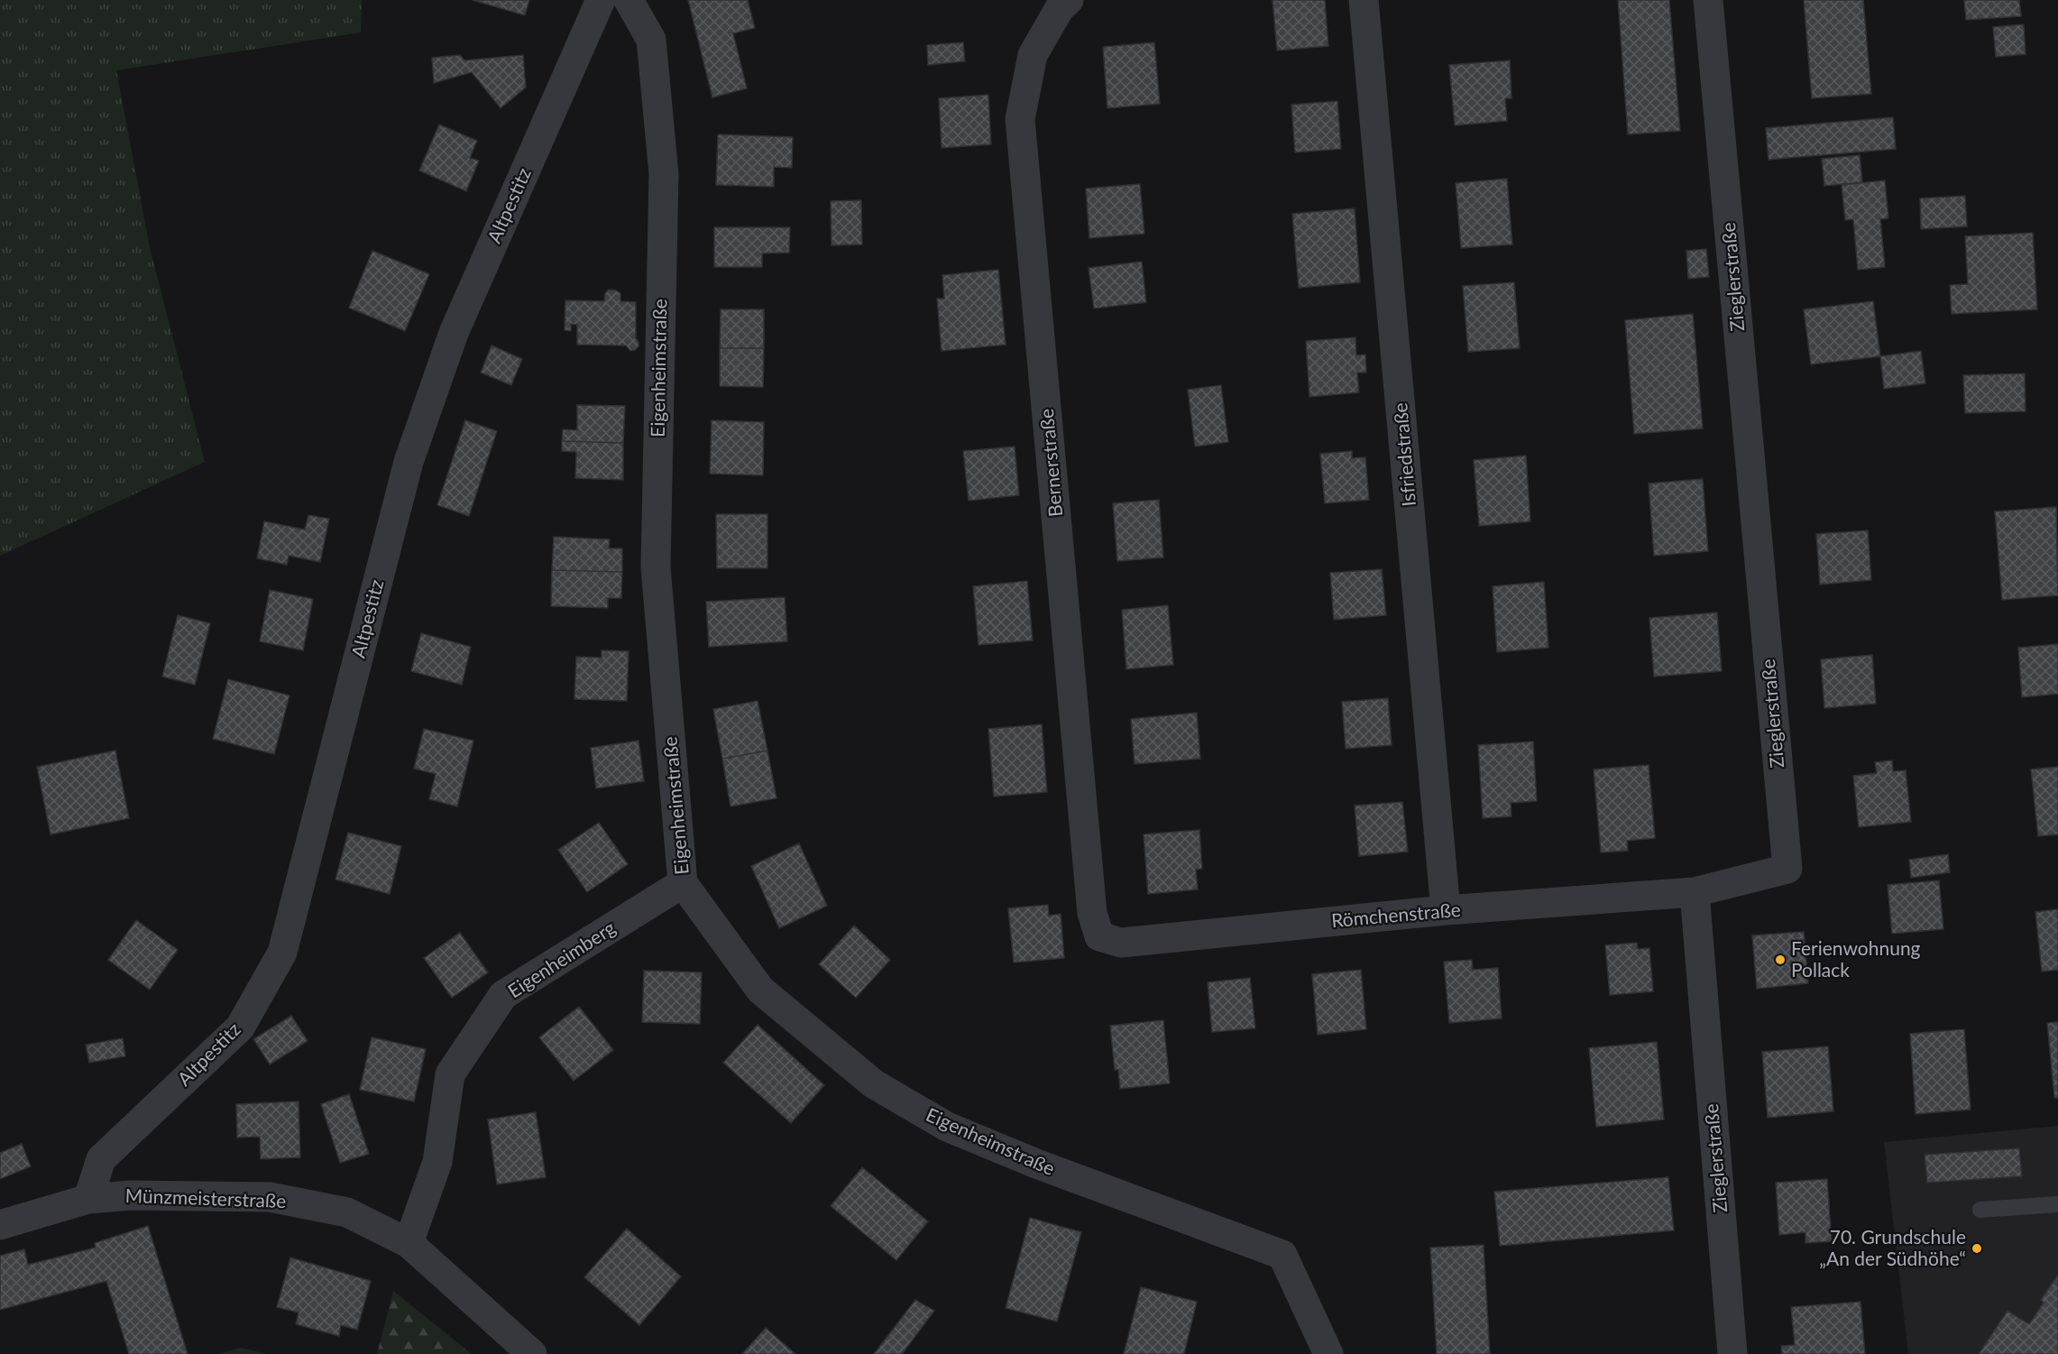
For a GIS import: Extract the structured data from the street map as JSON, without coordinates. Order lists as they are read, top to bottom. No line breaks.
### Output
{"streets":{"street":["Altpestitz","Zieglerstraße","Eigenheimstraße","Isfriedstraße","Bernerstraße","Römchenstraße","Eigenheimberg","Münzmeisterstraße"]},"crossings":[["Altpestitz","Münzmeisterstraße"],["Zieglerstraße","Römchenstraße"],["Eigenheimstraße","Eigenheimberg"],["Isfriedstraße","Römchenstraße"],["Bernerstraße","Römchenstraße"],["Eigenheimberg","Münzmeisterstraße"]],"places":["Ferienwohnung Pollack","70. Grundschule „An der Südhöhe“"]}
